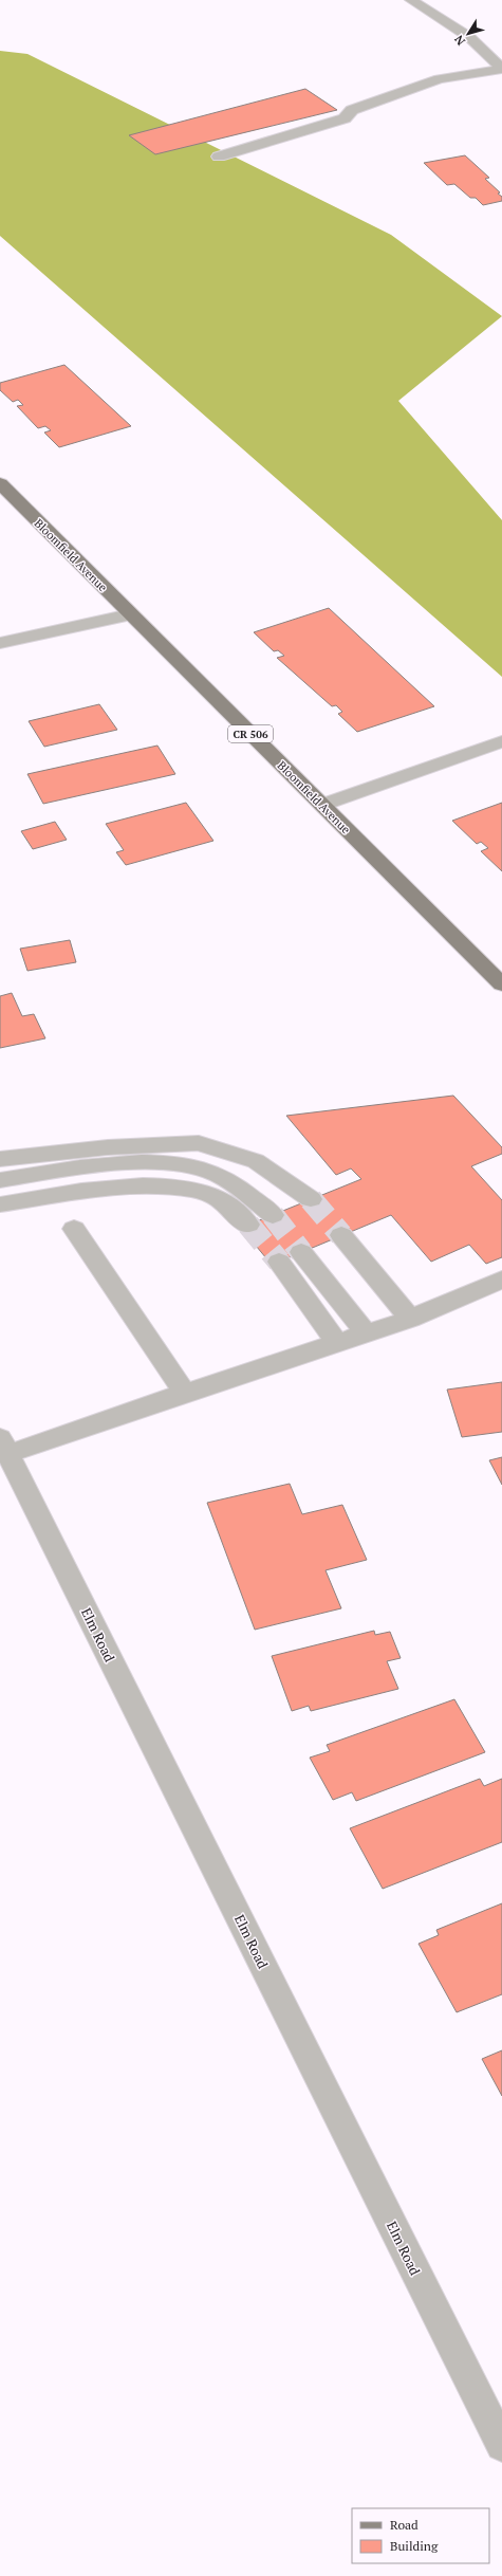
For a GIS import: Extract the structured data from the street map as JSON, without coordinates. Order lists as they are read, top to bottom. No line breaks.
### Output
{"streets":{"main road":["Bloomfield Avenue","CR 506"],"street":["Elm Road"]},"legend":["Road","Building"],"north":"bottom left"}
